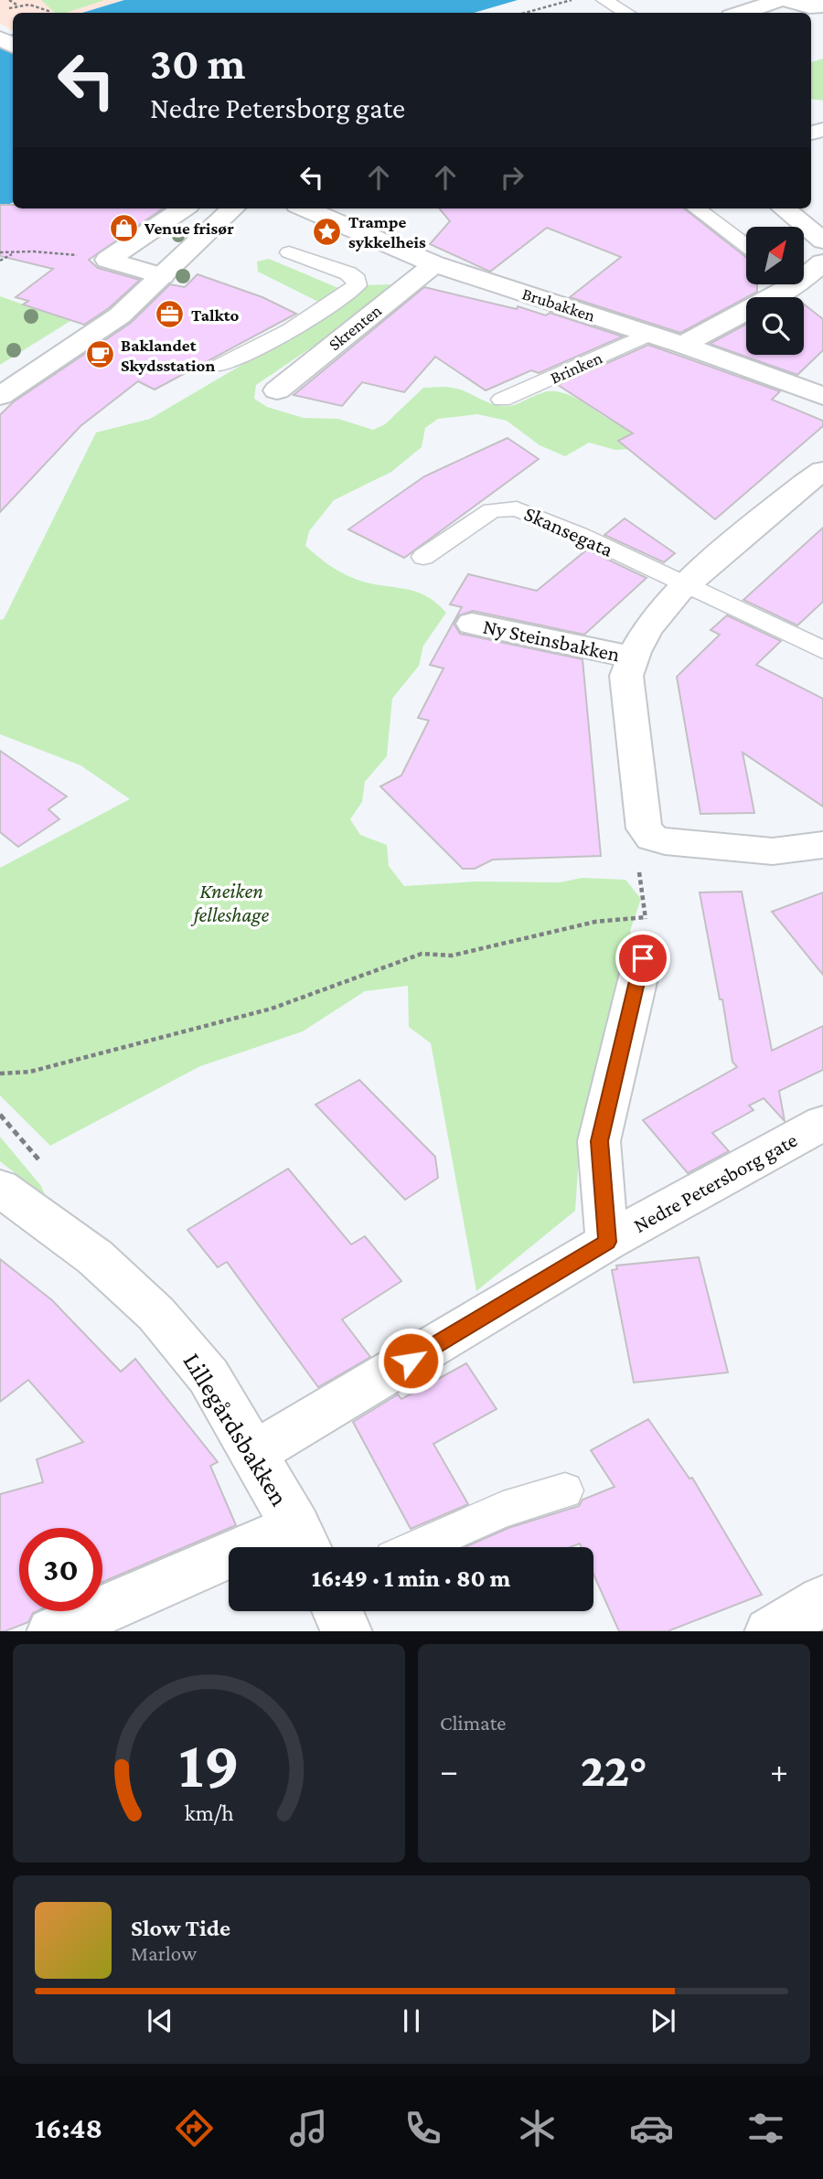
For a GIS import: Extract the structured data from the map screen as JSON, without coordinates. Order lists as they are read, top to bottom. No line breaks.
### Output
{"streets":{"street":["Brubakken","Skrenten","Ny Steinsbakken","Nedre Petersborg gate","Lillegårdsbakken"],"lane":["Brinken","Skansegata"]},"crossings":[["Brubakken","Skrenten"],["Brubakken","Brinken"],["Nedre Petersborg gate","Lillegårdsbakken"]],"parks":["Kneiken felleshage"],"places":{"shop":["Venue frisør"],"place":["Trampe sykkelheis"],"office":["Talkto"],"cafe":["Baklandet Skydsstation"]},"north":"top right","page":{"turn":["30 m","Nedre Petersborg gate"],"limit":"30","trip":"16:49 · 1 min · 80 m","tile":"Climate","heat":["−","22°","+"],"song":["Slow Tide","Marlow"],"tabs":"16:48","gauge":["19","km/h"]}}
